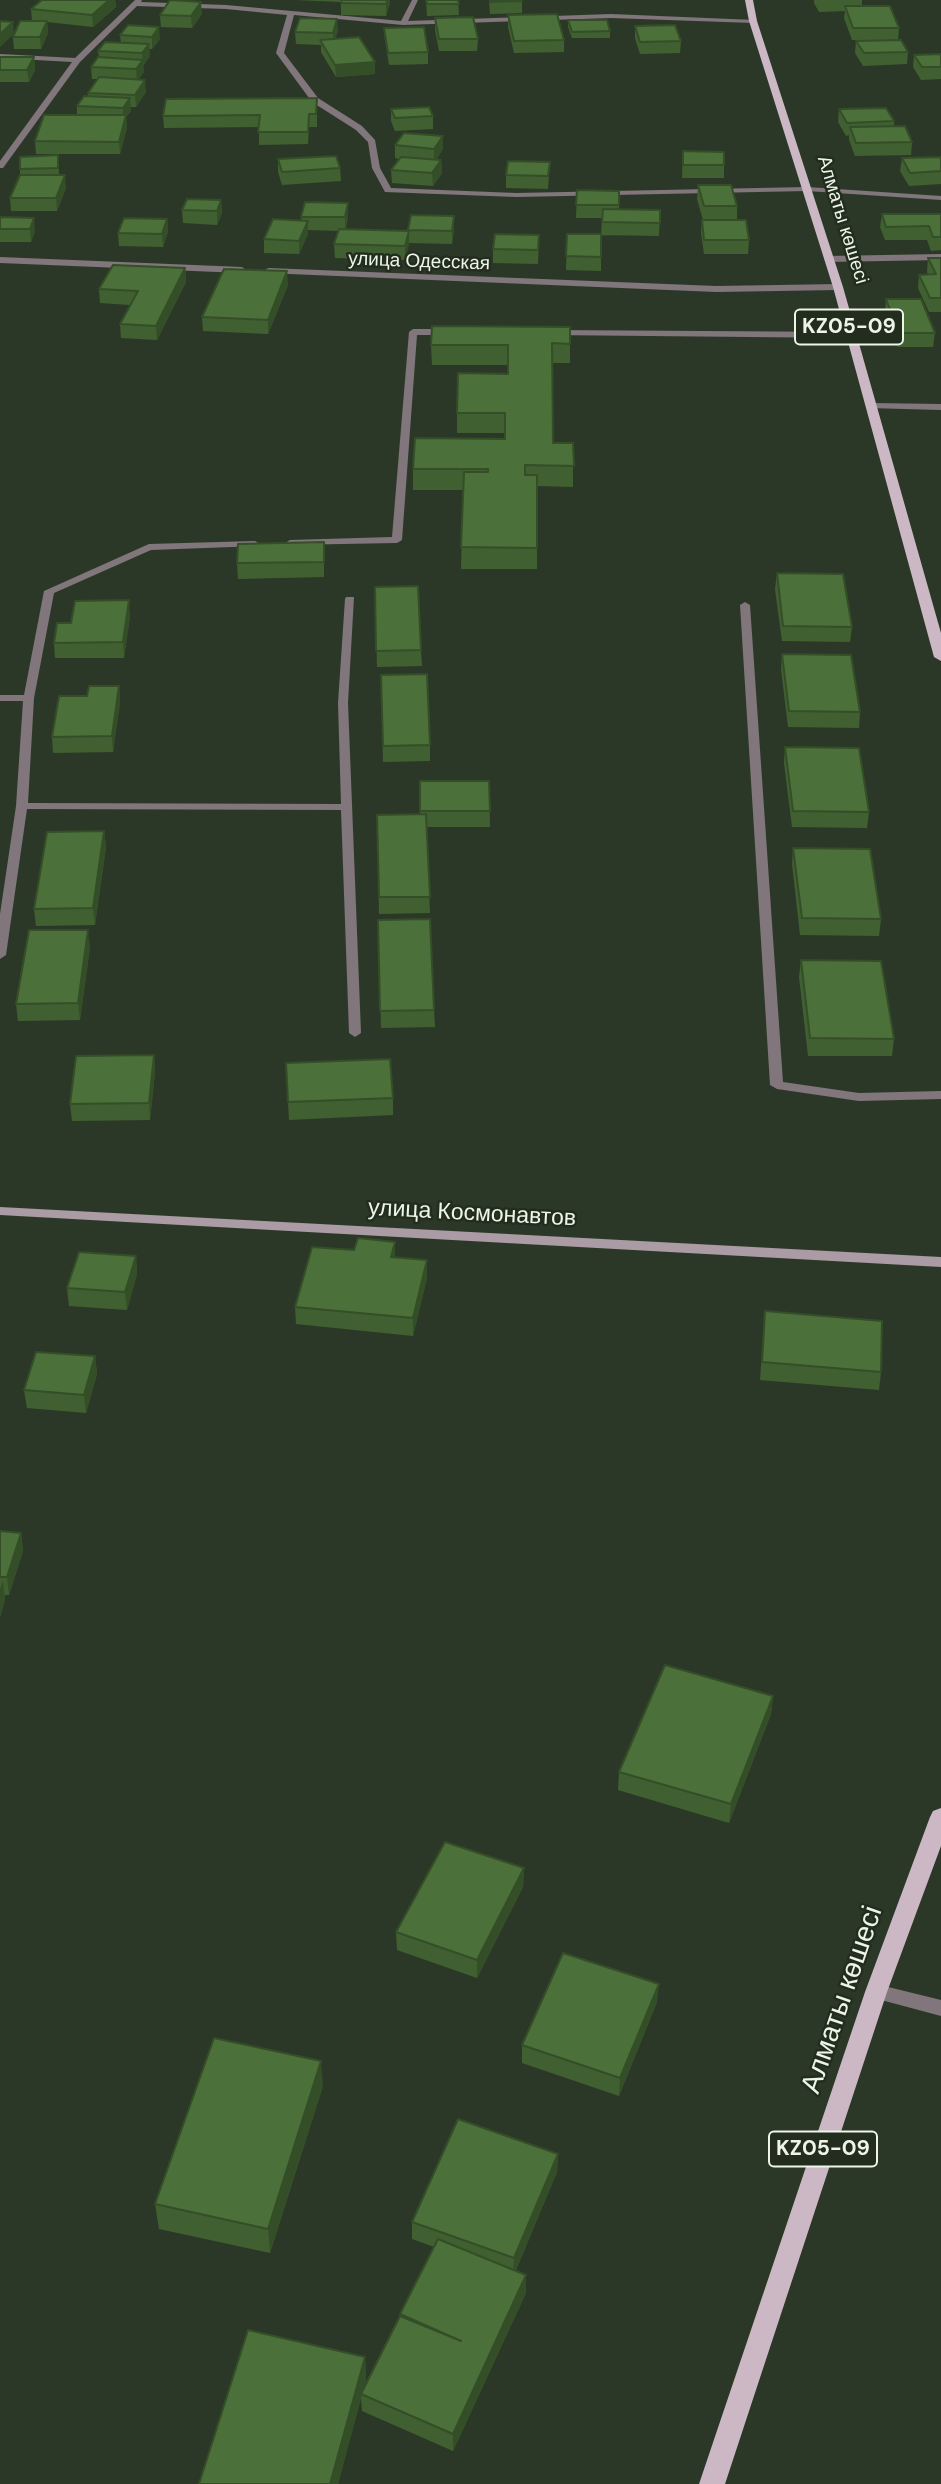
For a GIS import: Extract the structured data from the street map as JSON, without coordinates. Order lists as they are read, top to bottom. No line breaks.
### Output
{"streets":{"main road":["Алматы көшесі","KZ05-09","улица Космонавтов"],"street":["улица Одесская"]},"crossings":[["Алматы көшесі","улица Одесская"]]}
